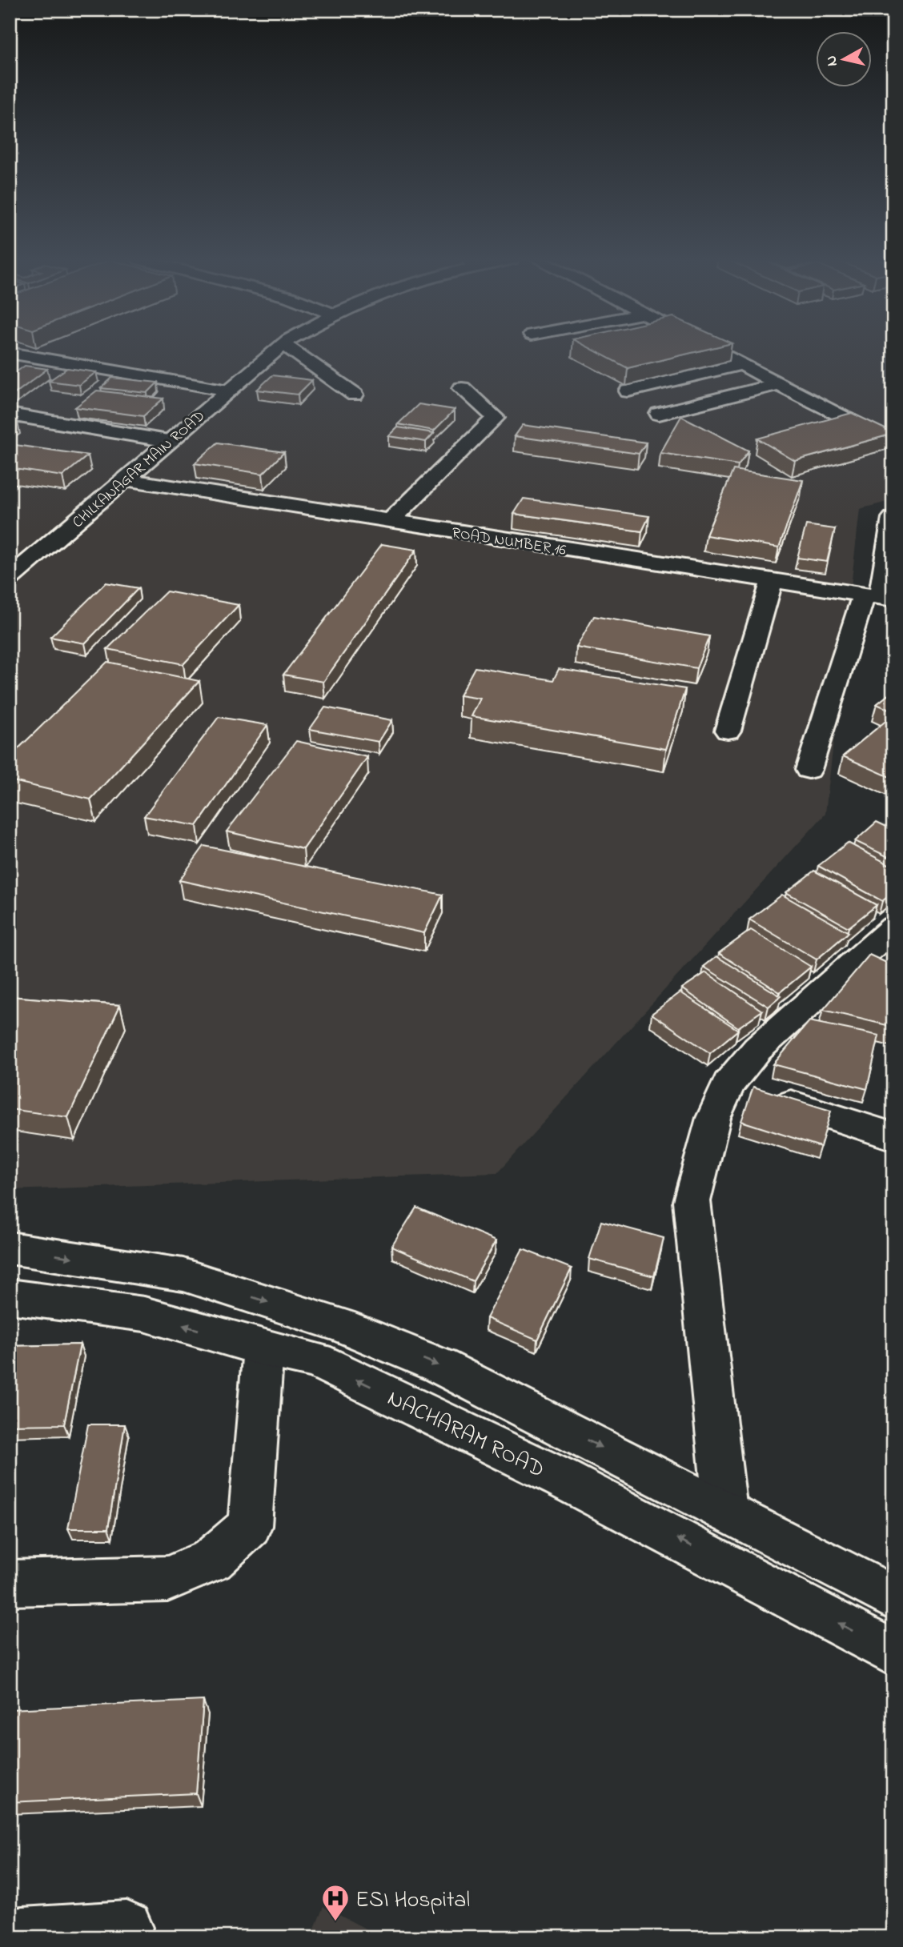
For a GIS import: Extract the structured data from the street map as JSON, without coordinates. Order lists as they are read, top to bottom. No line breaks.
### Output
{"streets":{"street":["CHILKANAGAR MAIN ROAD","ROAD NUMBER 16","NACHARAM ROAD"]},"crossings":[["CHILKANAGAR MAIN ROAD","ROAD NUMBER 16"]],"places":{"hospital":["ESI Hospital"]},"north":"left"}
